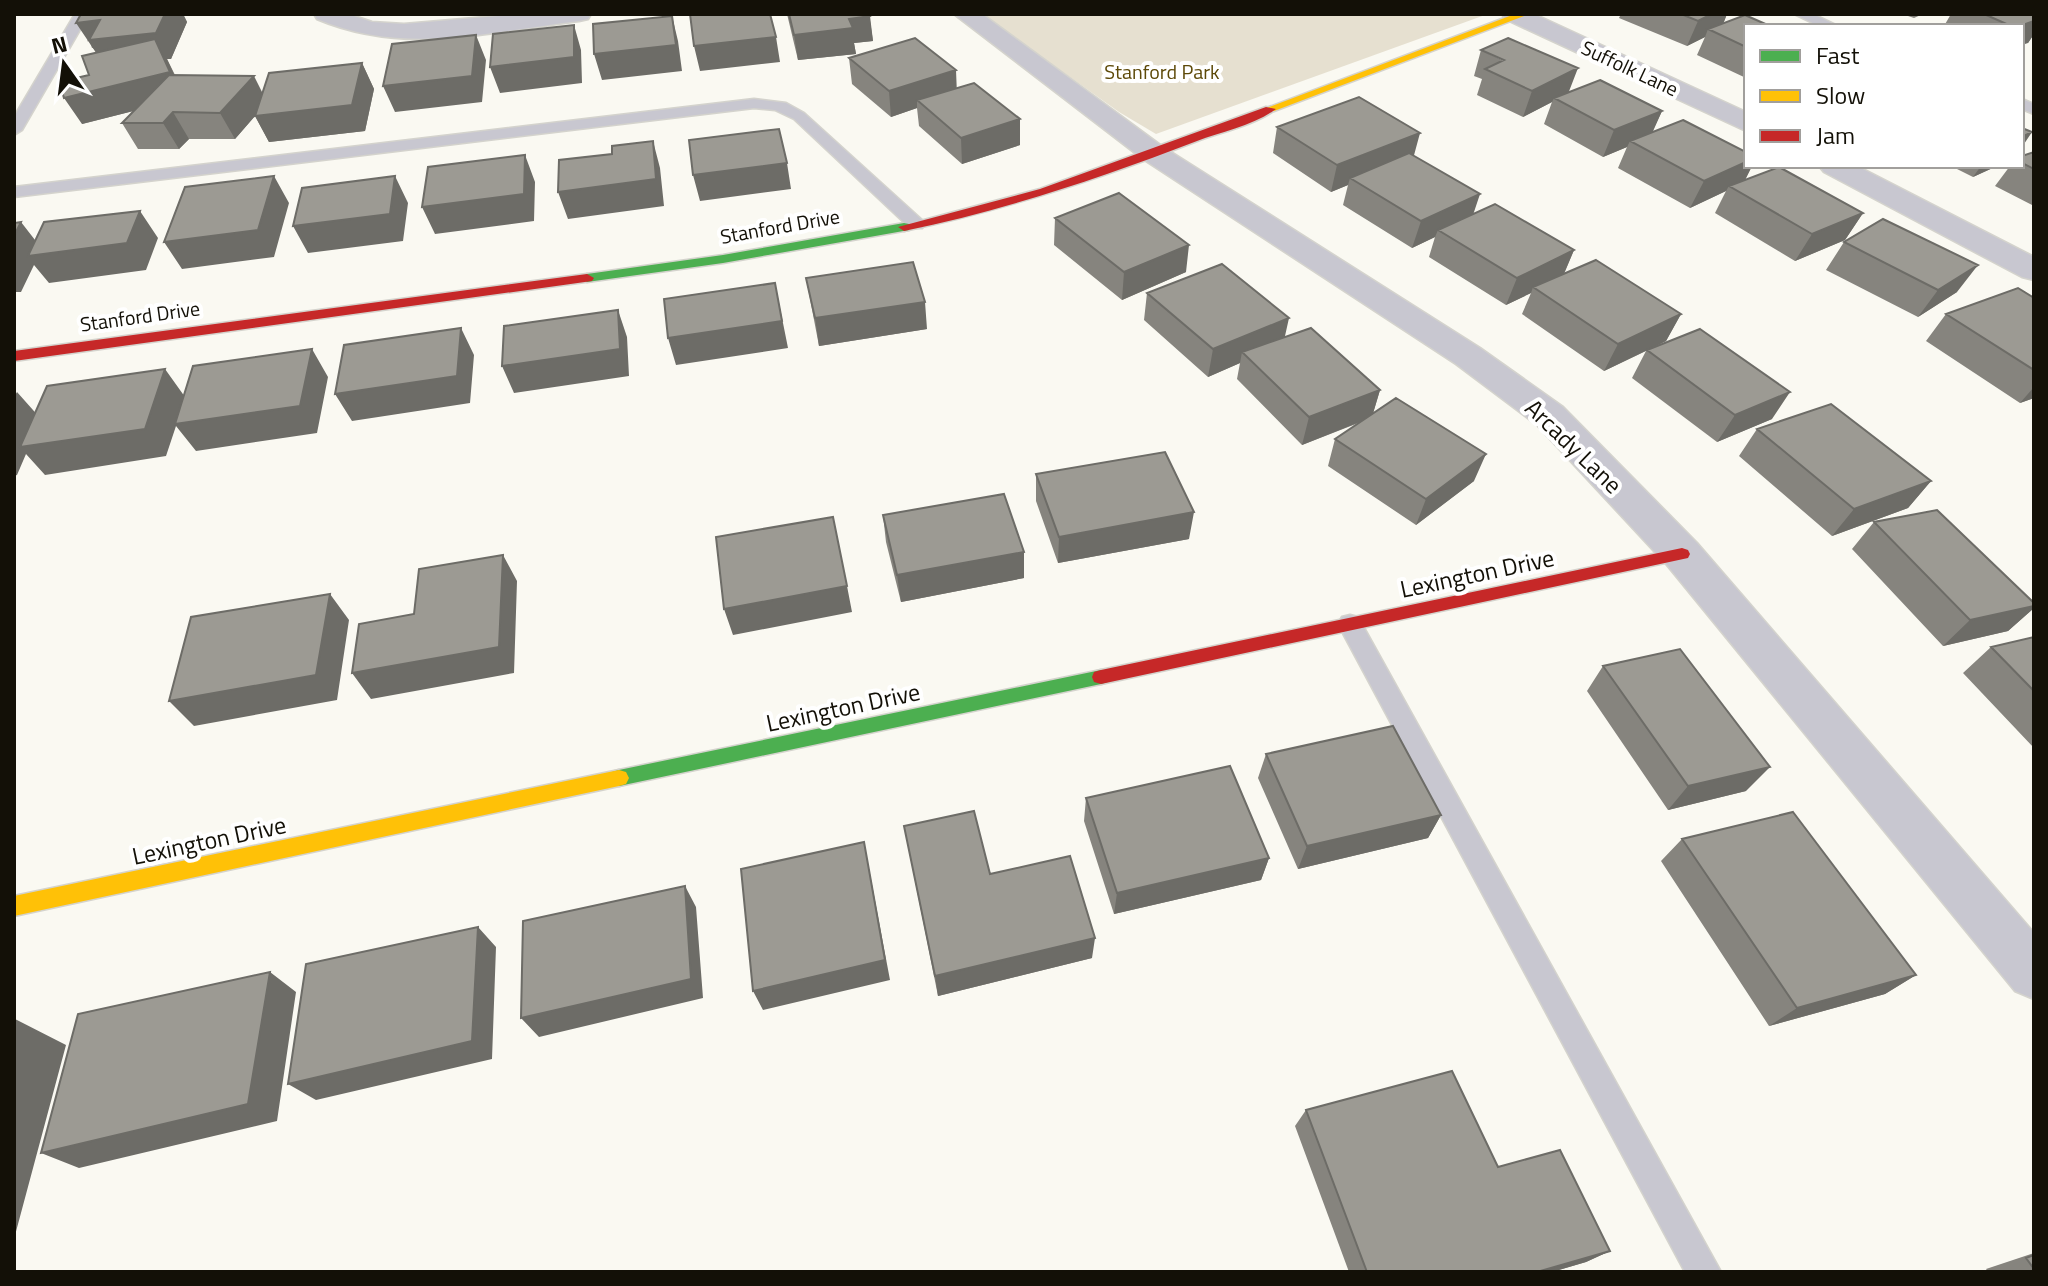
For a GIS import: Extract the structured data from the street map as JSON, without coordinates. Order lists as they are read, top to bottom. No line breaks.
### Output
{"streets":{"street":["Suffolk Lane","Stanford Drive","Arcady Lane","Lexington Drive"]},"crossings":[["Suffolk Lane","Stanford Drive"],["Stanford Drive","Arcady Lane"],["Arcady Lane","Lexington Drive"]],"parks":["Stanford Park"],"legend":["Fast","Slow","Jam"],"north":"top"}
